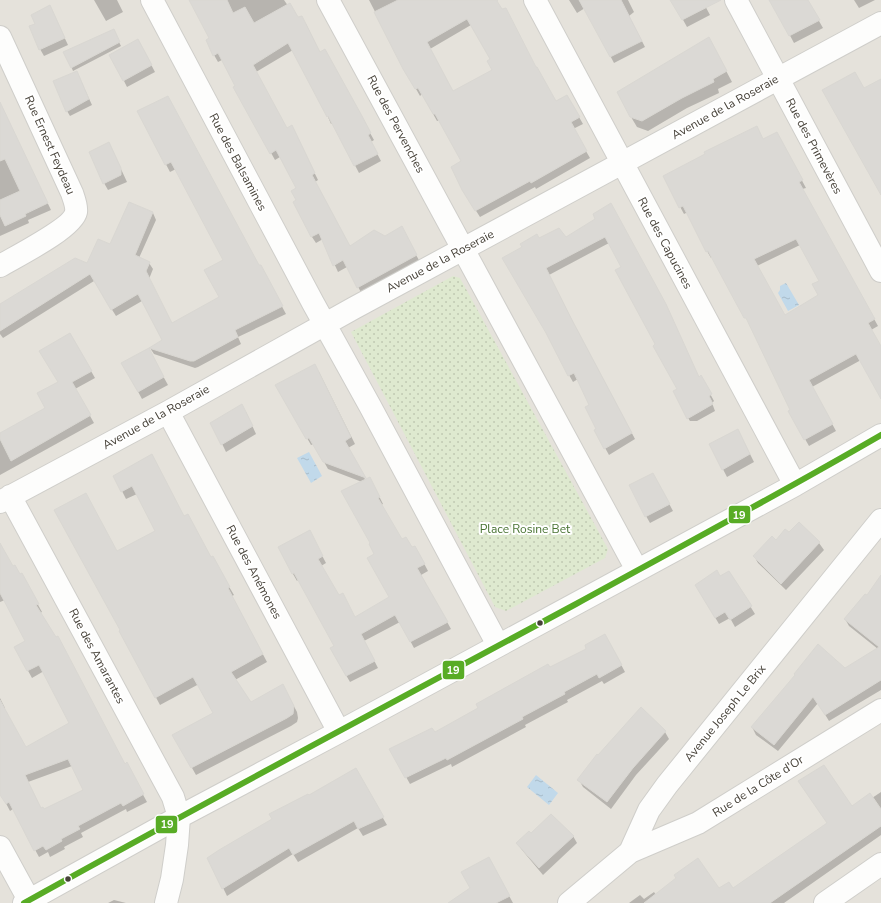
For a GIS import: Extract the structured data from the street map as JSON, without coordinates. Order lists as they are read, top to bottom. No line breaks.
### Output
{"streets":{"street":["Avenue de la Roseraie","Rue des Pervenches","Rue Ernest Feydeau","Rue des Primevères","Rue des Balsamines","Rue des Capucines","Rue des Anémones","Rue des Amarantes","Avenue Joseph Le Brix","Rue de la Côte d'Or"]},"crossings":[["Avenue de la Roseraie","Rue des Pervenches"],["Avenue de la Roseraie","Rue des Primevères"],["Avenue de la Roseraie","Rue des Balsamines"],["Avenue de la Roseraie","Rue des Capucines"],["Avenue de la Roseraie","Rue des Anémones"],["Avenue de la Roseraie","Rue des Amarantes"],["Avenue Joseph Le Brix","Rue de la Côte d'Or"]],"parks":["Place Rosine Bet"],"lines":["transit line 19"]}
